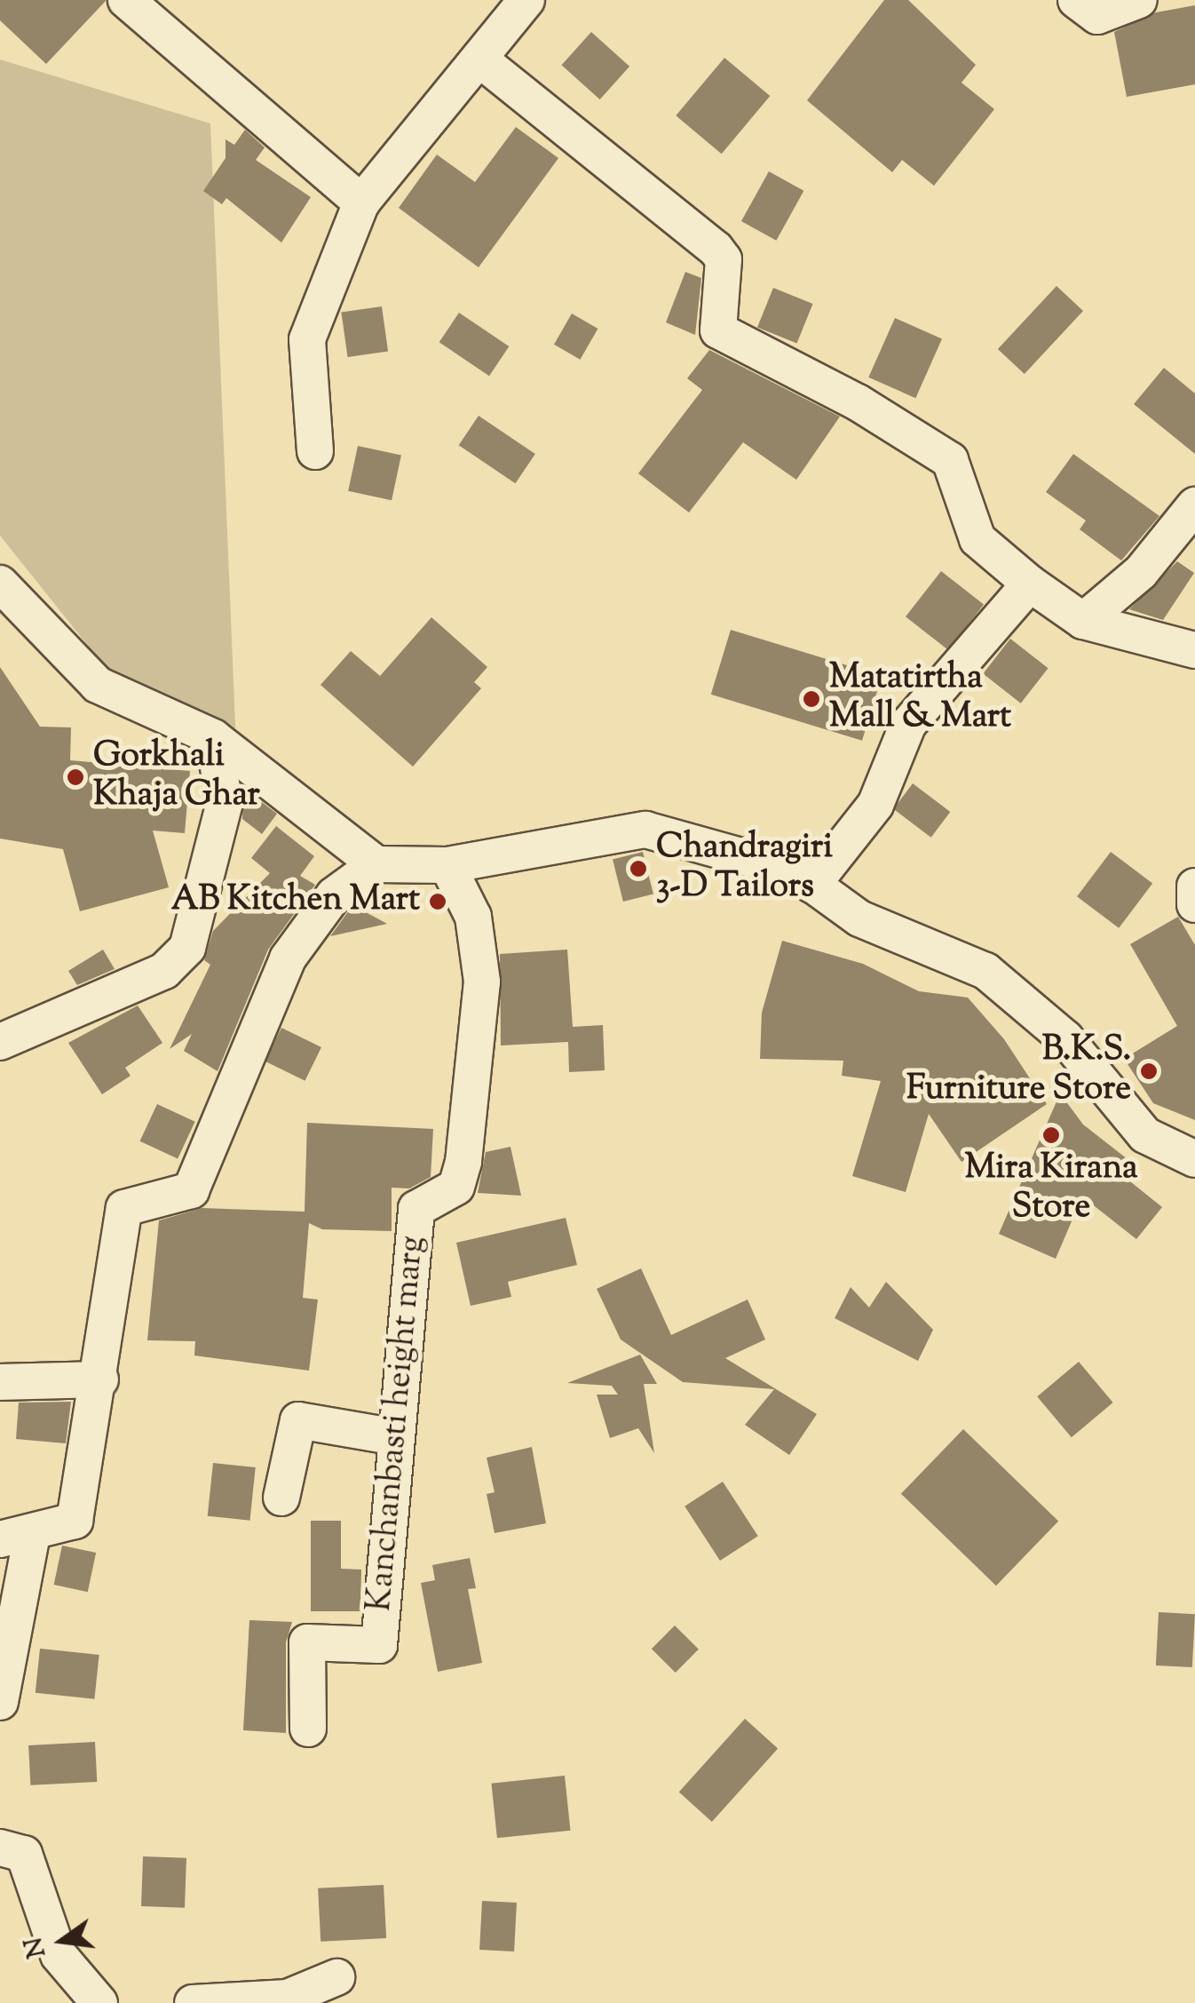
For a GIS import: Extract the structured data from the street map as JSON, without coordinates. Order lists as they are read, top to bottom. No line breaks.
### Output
{"streets":{"street":["Kanchanbasti height marg"]},"places":["Matatirtha Mall & Mart","Gorkhali Khaja Ghar","Chandragiri 3-D Tailors","AB Kitchen Mart","B.K.S. Furniture Store","Mira Kirana Store"],"north":"left"}
